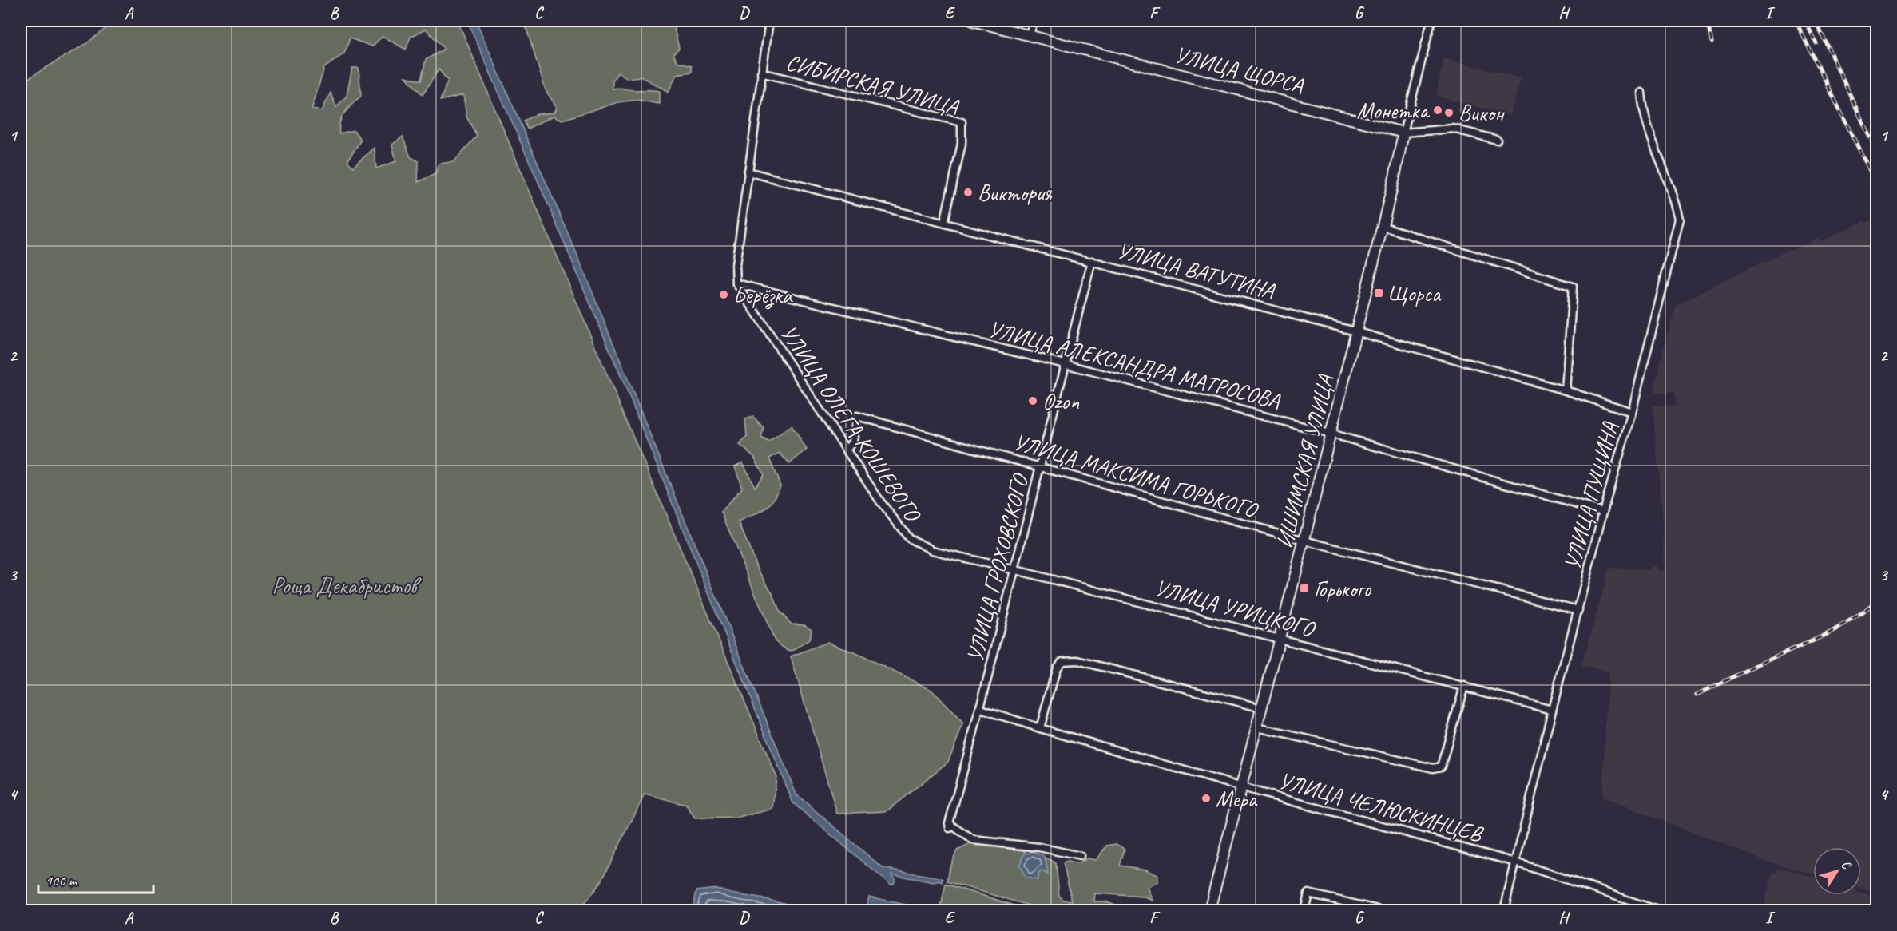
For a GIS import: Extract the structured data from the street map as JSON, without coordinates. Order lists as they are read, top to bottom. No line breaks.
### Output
{"streets":{"main road":["УЛИЦА ЩОРСА","ИШИМСКАЯ УЛИЦА"],"street":["СИБИРСКАЯ УЛИЦА","УЛИЦА ВАТУТИНА","УЛИЦА АЛЕКСАНДРА МАТРОСОВА","УЛИЦА ОЛЕГА КОШЕВОГО","УЛИЦА МАКСИМА ГОРЬКОГО","УЛИЦА ПУЩИНА","УЛИЦА ГРОХОВСКОГО","УЛИЦА УРИЦКОГО","УЛИЦА ЧЕЛЮСКИНЦЕВ"]},"crossings":[["УЛИЦА ЩОРСА","ИШИМСКАЯ УЛИЦА"],["СИБИРСКАЯ УЛИЦА","УЛИЦА ВАТУТИНА"],["УЛИЦА ВАТУТИНА","ИШИМСКАЯ УЛИЦА"],["УЛИЦА ВАТУТИНА","УЛИЦА ПУЩИНА"],["УЛИЦА ВАТУТИНА","УЛИЦА ГРОХОВСКОГО"],["УЛИЦА АЛЕКСАНДРА МАТРОСОВА","УЛИЦА ОЛЕГА КОШЕВОГО"],["УЛИЦА АЛЕКСАНДРА МАТРОСОВА","ИШИМСКАЯ УЛИЦА"],["УЛИЦА АЛЕКСАНДРА МАТРОСОВА","УЛИЦА ПУЩИНА"],["УЛИЦА АЛЕКСАНДРА МАТРОСОВА","УЛИЦА ГРОХОВСКОГО"],["УЛИЦА ОЛЕГА КОШЕВОГО","УЛИЦА МАКСИМА ГОРЬКОГО"],["УЛИЦА ОЛЕГА КОШЕВОГО","УЛИЦА УРИЦКОГО"],["ИШИМСКАЯ УЛИЦА","УЛИЦА МАКСИМА ГОРЬКОГО"],["ИШИМСКАЯ УЛИЦА","УЛИЦА УРИЦКОГО"],["ИШИМСКАЯ УЛИЦА","УЛИЦА ЧЕЛЮСКИНЦЕВ"],["УЛИЦА МАКСИМА ГОРЬКОГО","УЛИЦА ПУЩИНА"],["УЛИЦА МАКСИМА ГОРЬКОГО","УЛИЦА ГРОХОВСКОГО"],["УЛИЦА ПУЩИНА","УЛИЦА УРИЦКОГО"],["УЛИЦА ПУЩИНА","УЛИЦА ЧЕЛЮСКИНЦЕВ"],["УЛИЦА ГРОХОВСКОГО","УЛИЦА УРИЦКОГО"],["УЛИЦА ГРОХОВСКОГО","УЛИЦА ЧЕЛЮСКИНЦЕВ"]],"parks":["Роща Декабристов"],"places":{"other":["Монетка","Викон","Виктория","Берёзка","Ozon","Мера"],"transit":["Щорса","Горького"]},"scale_bar":"100 m","north":"top right","grid":{"columns":["A","B","C","D","E","F","G","H","I"],"rows":["1","2","3","4"]}}
